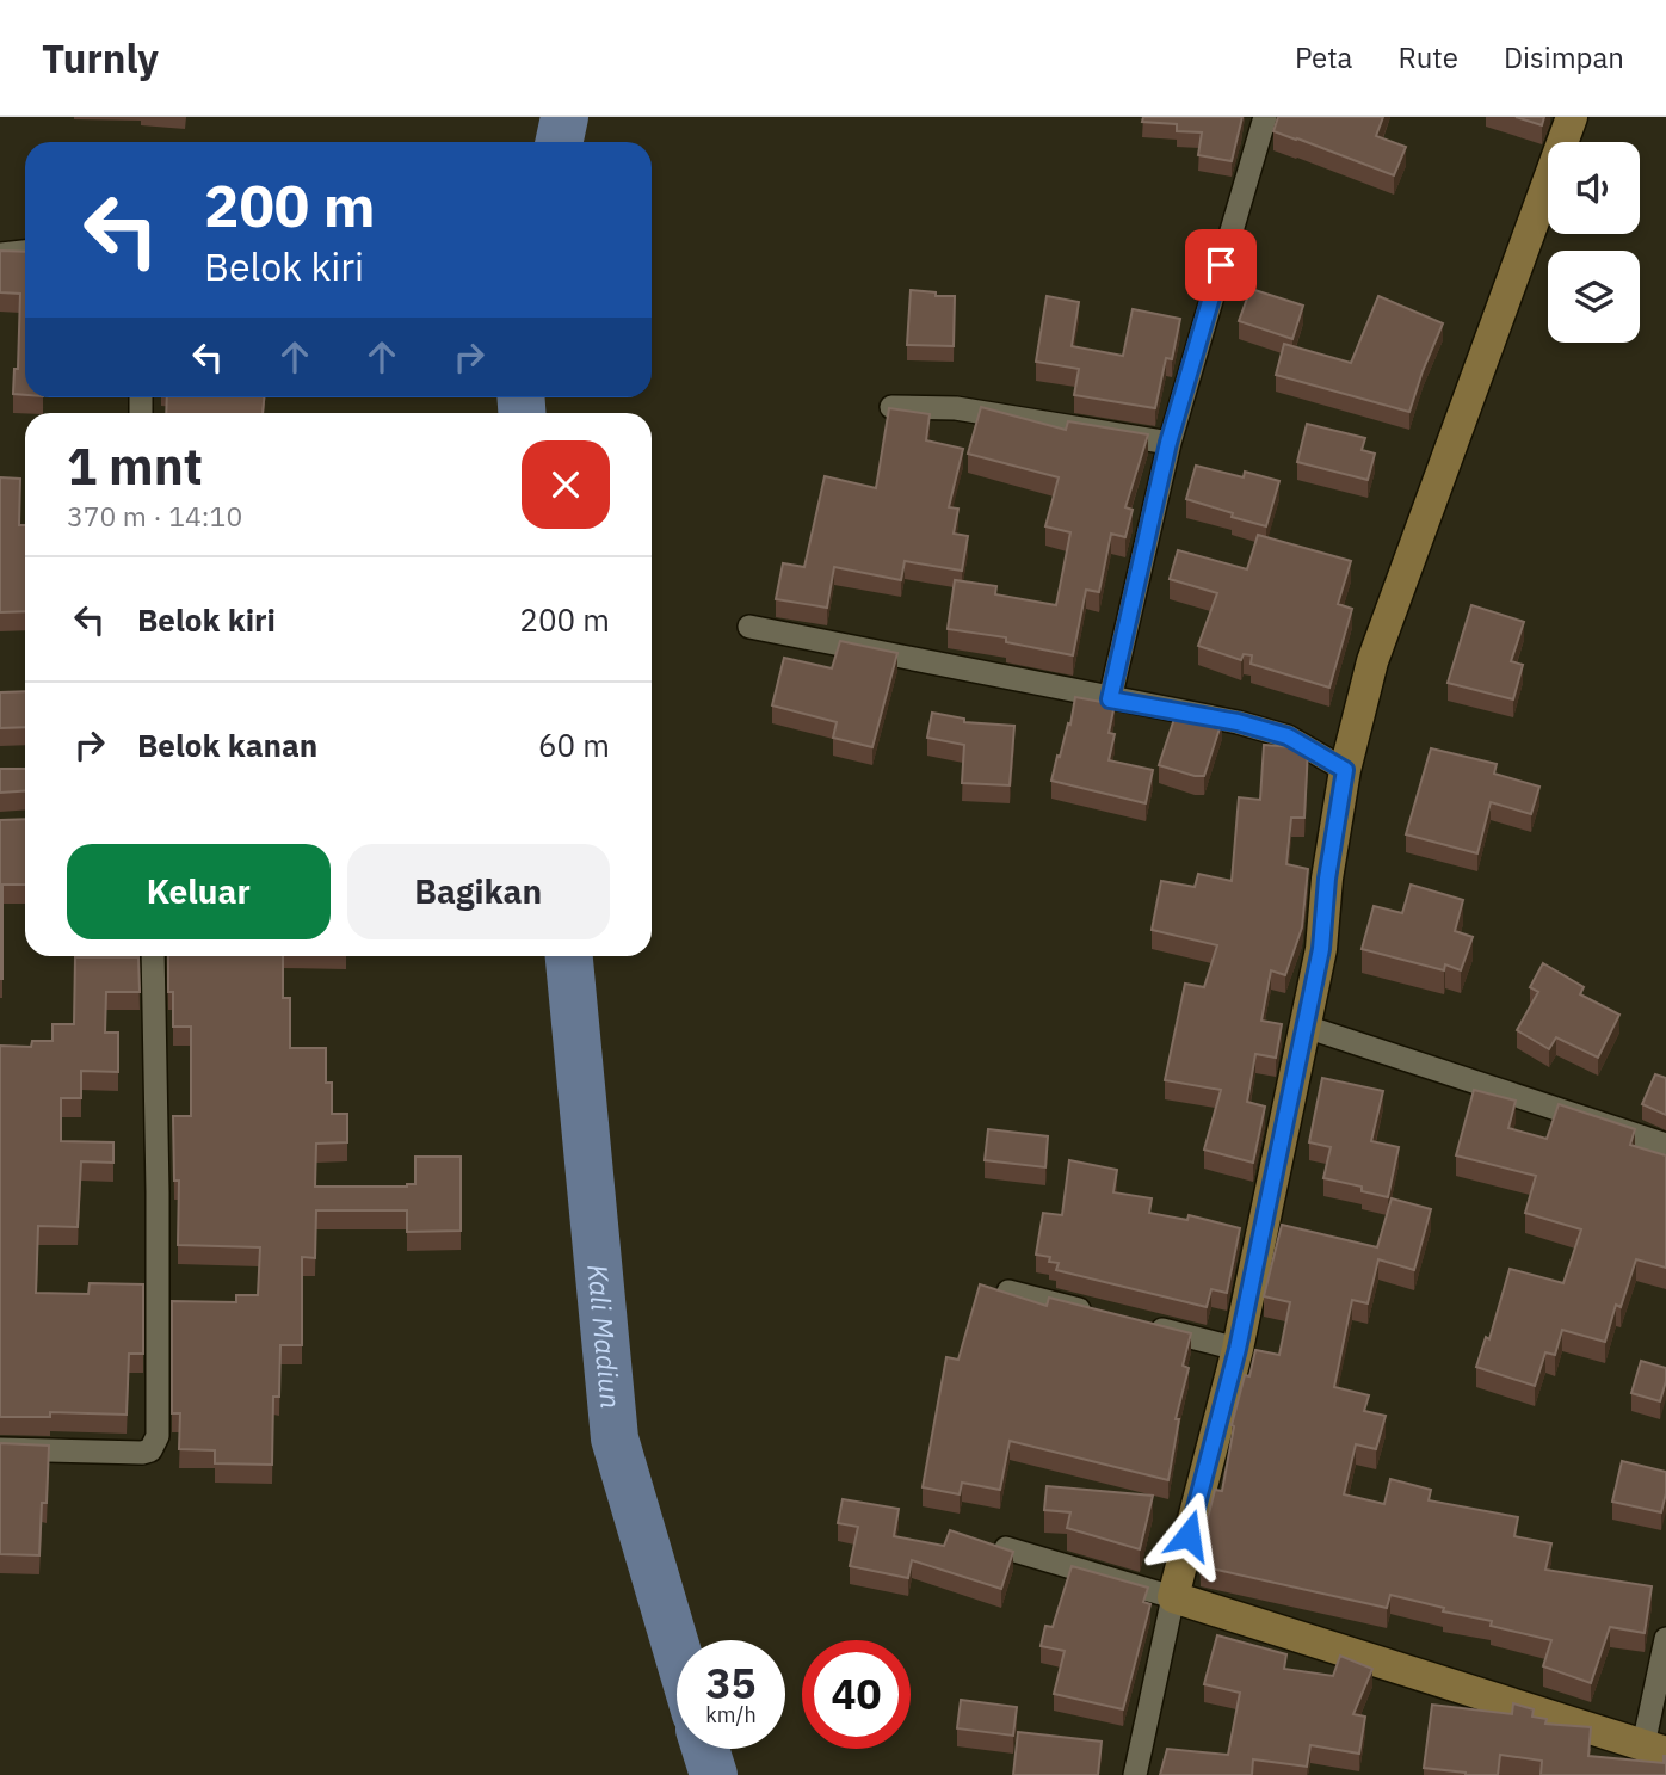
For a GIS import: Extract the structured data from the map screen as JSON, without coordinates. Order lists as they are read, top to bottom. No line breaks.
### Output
{"water":["Kali Madiun"],"page":{"header":"Turnly","nav":["Peta","Rute","Disimpan"],"turn":["200 m","Belok kiri"],"heading":["1 mnt","370 m · 14:10"],"list":[{"name":"Belok kiri","value":"200 m"},{"name":"Belok kanan","value":"60 m"}],"buttons":["Keluar","Bagikan"],"speed":"35 km/h","limit":"40"}}
